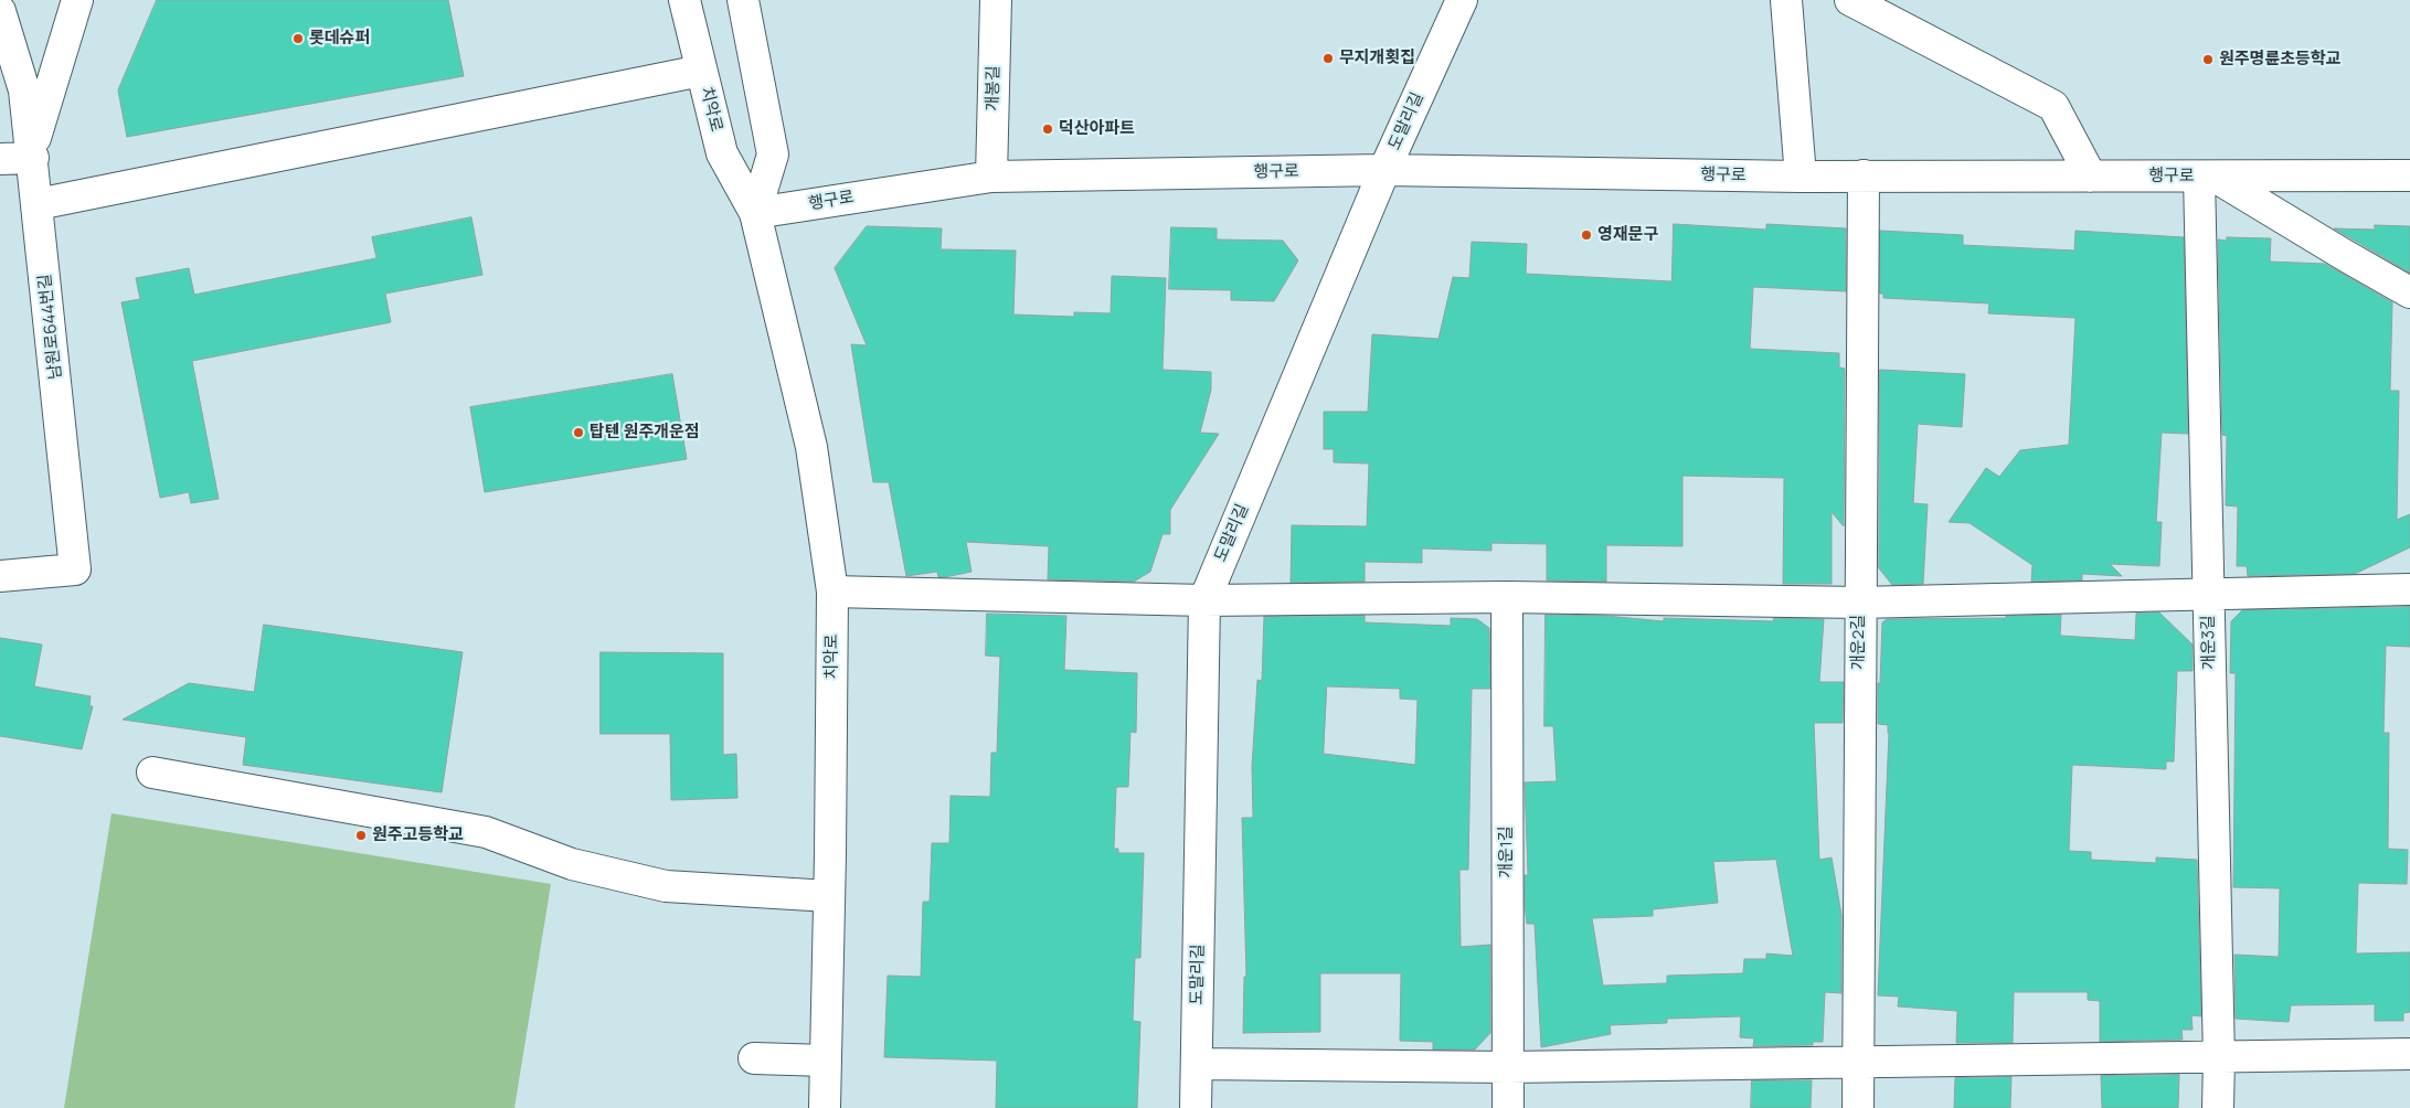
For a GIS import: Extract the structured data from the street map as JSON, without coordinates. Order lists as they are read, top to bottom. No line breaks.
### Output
{"streets":{"street":["개봉길","치악로","도말리길","행구로","남원로644번길","개운2길","개운3길","개운1길"]},"crossings":[["개봉길","행구로"],["치악로","행구로"],["도말리길","행구로"],["행구로","개운2길"],["행구로","개운3길"]],"places":["롯데슈퍼","무지개횟집","원주명륜초등학교","덕산아파트","영재문구","탑텐 원주개운점","원주고등학교"]}
